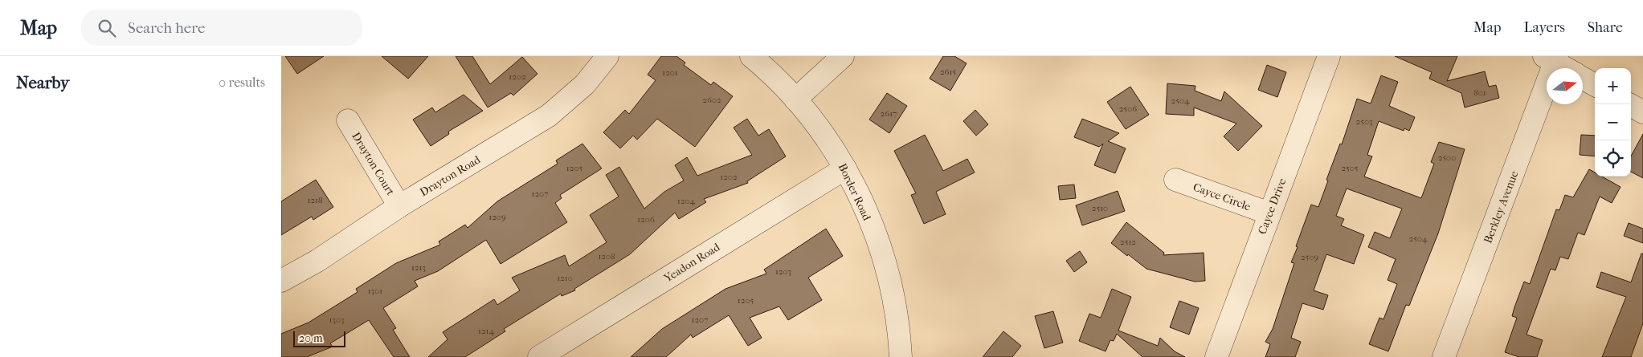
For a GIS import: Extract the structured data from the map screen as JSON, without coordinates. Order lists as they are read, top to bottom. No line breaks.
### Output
{"streets":{"street":["Drayton Court","Drayton Road","Border Road","Cayce Circle","Cayce Drive","Berkley Avenue","Yeadon Road"]},"crossings":[["Drayton Court","Drayton Road"],["Border Road","Yeadon Road"],["Cayce Circle","Cayce Drive"]],"house_numbers":["2615","1201","1202","801","2602","2504","2506","2617","2503","2500","1205","2505","1202","1207","1218","1204","2510","1209","1206","2504","2512","1208","2509","1213","1203","1210","1301","1205","1303","1207","1214"],"scale_bar":"20 m","north":"right","page":{"header":"Map","search":"Search here","nav":["Map","Layers","Share"],"heading":["Nearby","0 results"],"map_buttons":["+","−"],"scale":"20 m"}}
